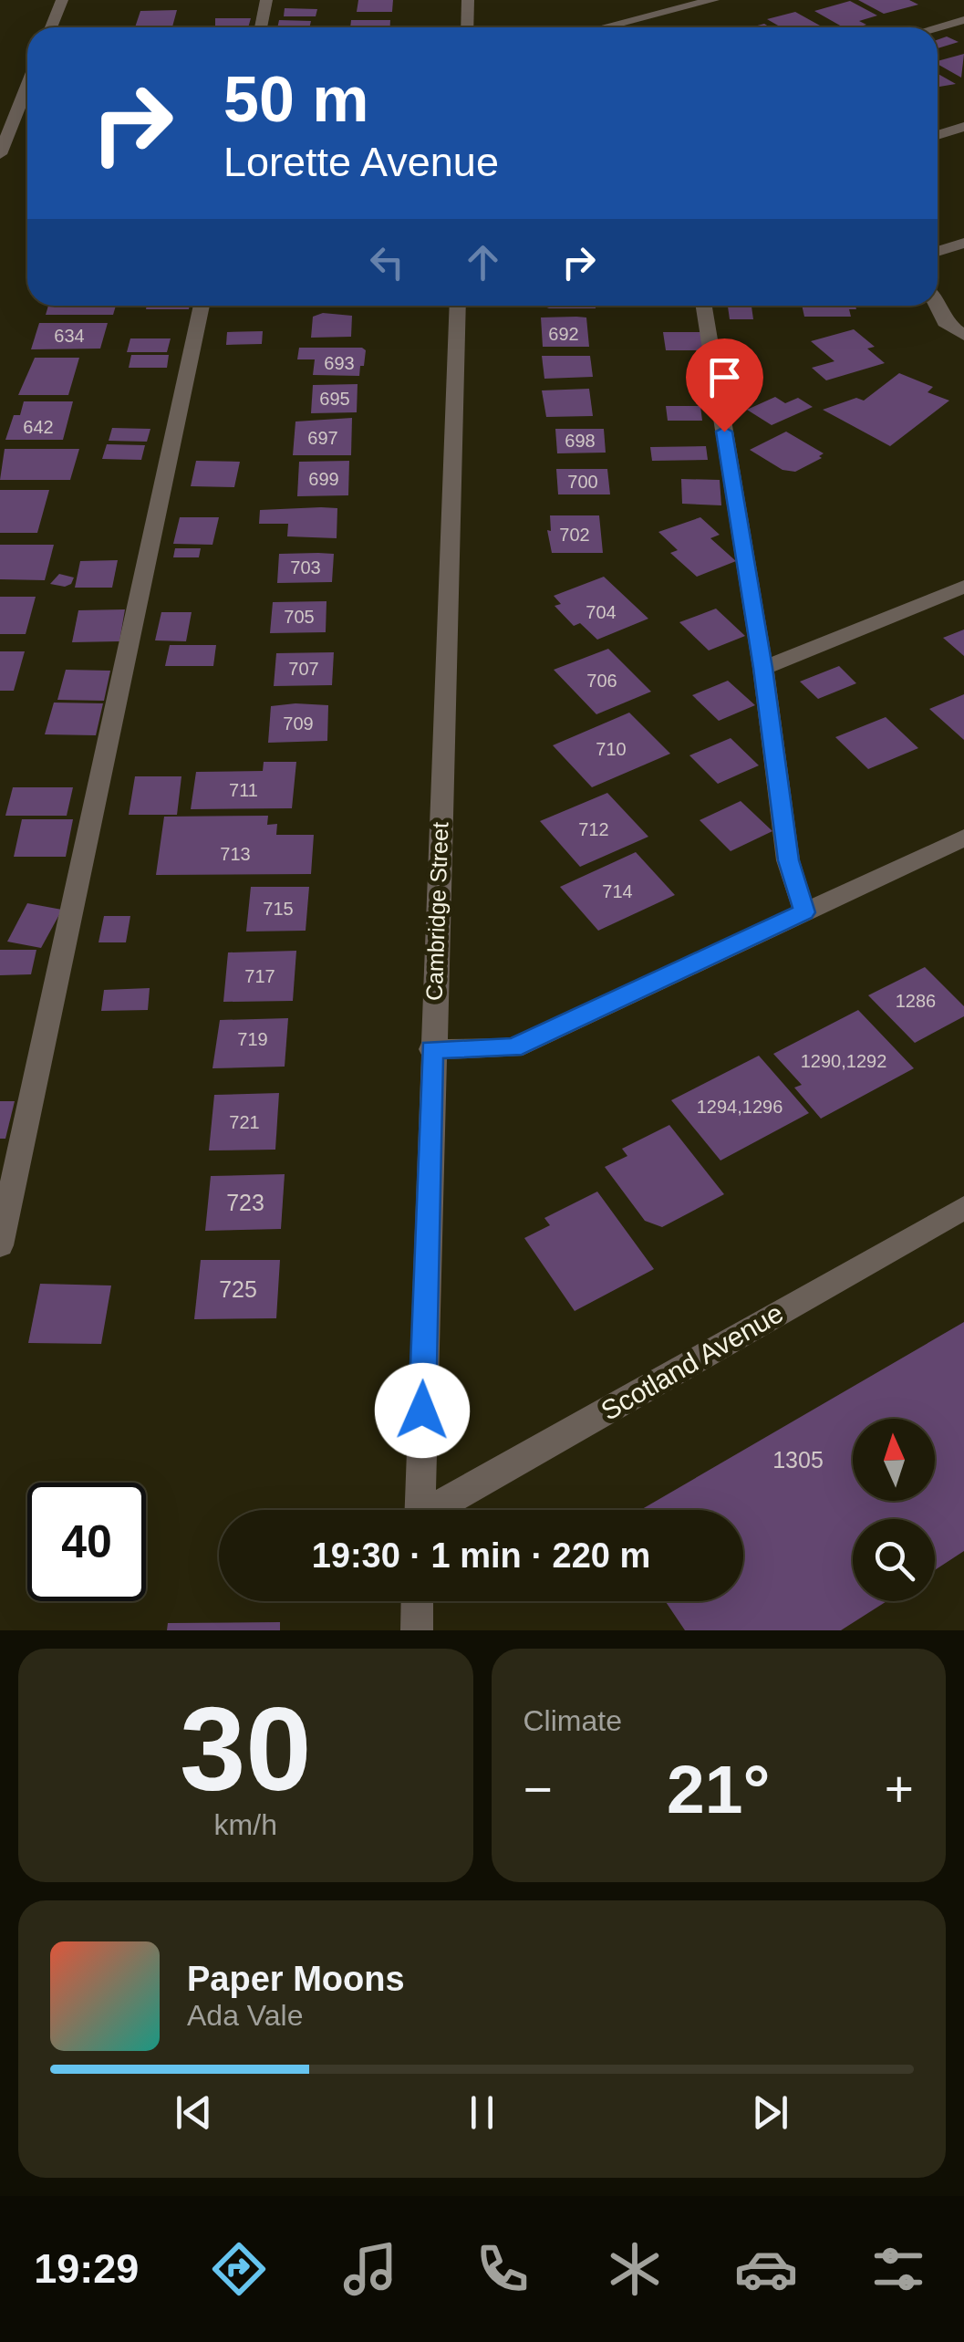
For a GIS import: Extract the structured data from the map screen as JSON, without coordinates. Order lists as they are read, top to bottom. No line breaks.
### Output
{"streets":{"street":["Cambridge Street","Scotland Avenue"]},"house_numbers":["692","634","693","695","642","697","698","699","700","702","703","704","705","707","706","709","710","711","712","713","714","715","717","1286","719","1290,1292","1294,1296","721","723","725","1305"],"north":"top","page":{"turn":["50 m","Lorette Avenue"],"limit":"40","trip":"19:30 · 1 min · 220 m","tile":[["30","km/h"],"Climate"],"heat":["−","21°","+"],"song":["Paper Moons","Ada Vale"],"tabs":"19:29"}}
